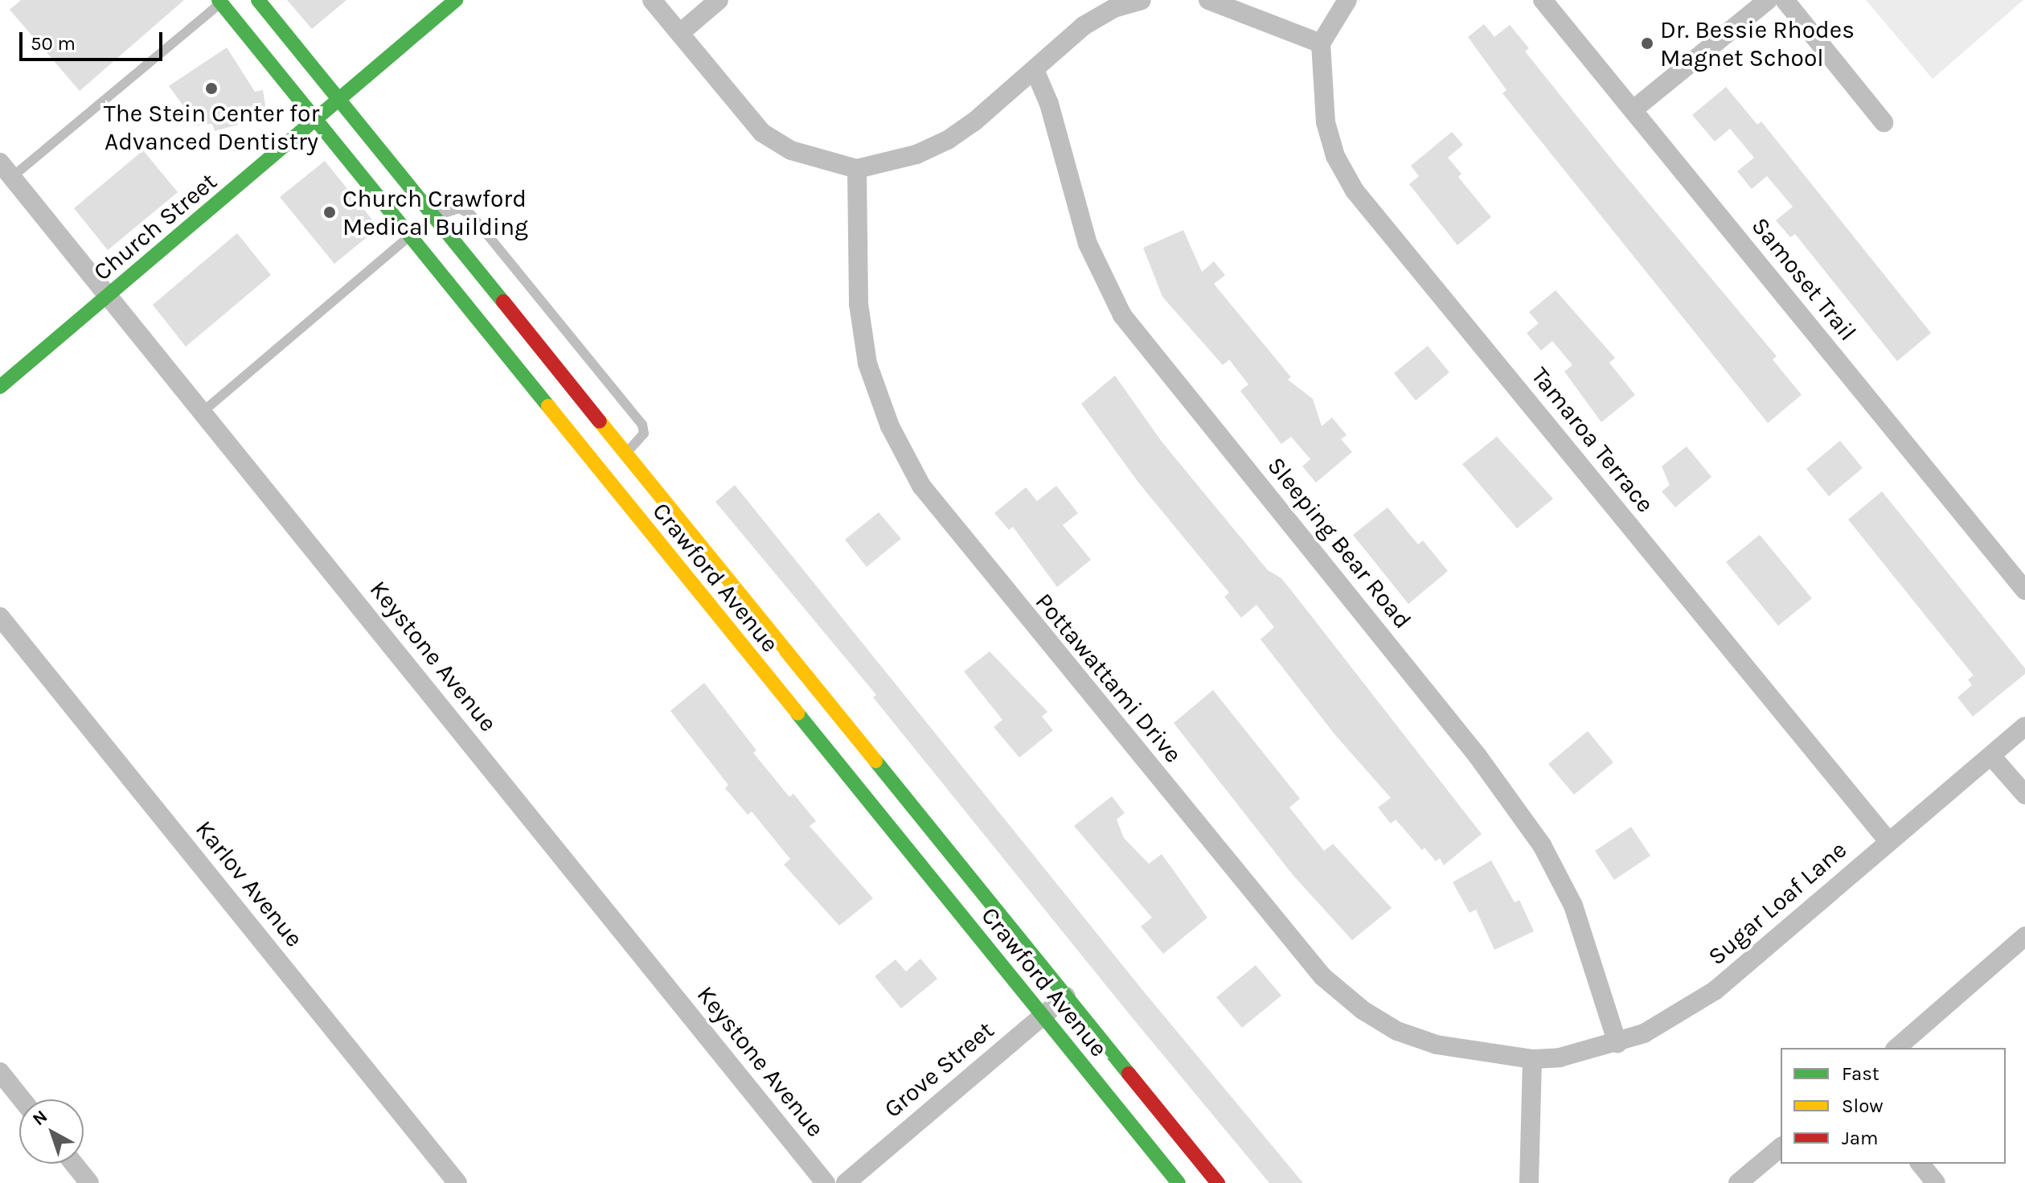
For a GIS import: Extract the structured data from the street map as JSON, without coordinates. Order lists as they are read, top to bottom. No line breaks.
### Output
{"streets":{"main road":["Church Street","Crawford Avenue"],"street":["Samoset Trail","Tamaroa Terrace","Sleeping Bear Road","Keystone Avenue","Pottawattami Drive","Karlov Avenue","Sugar Loaf Lane","Grove Street"]},"crossings":[["Church Street","Crawford Avenue"],["Church Street","Keystone Avenue"],["Tamaroa Terrace","Sugar Loaf Lane"],["Sleeping Bear Road","Sugar Loaf Lane"],["Crawford Avenue","Grove Street"],["Pottawattami Drive","Sugar Loaf Lane"]],"places":["Dr. Bessie Rhodes Magnet School","The Stein Center for Advanced Dentistry","Church Crawford Medical Building"],"legend":["Fast","Slow","Jam"],"scale_bar":"50 m","north":"top left"}
